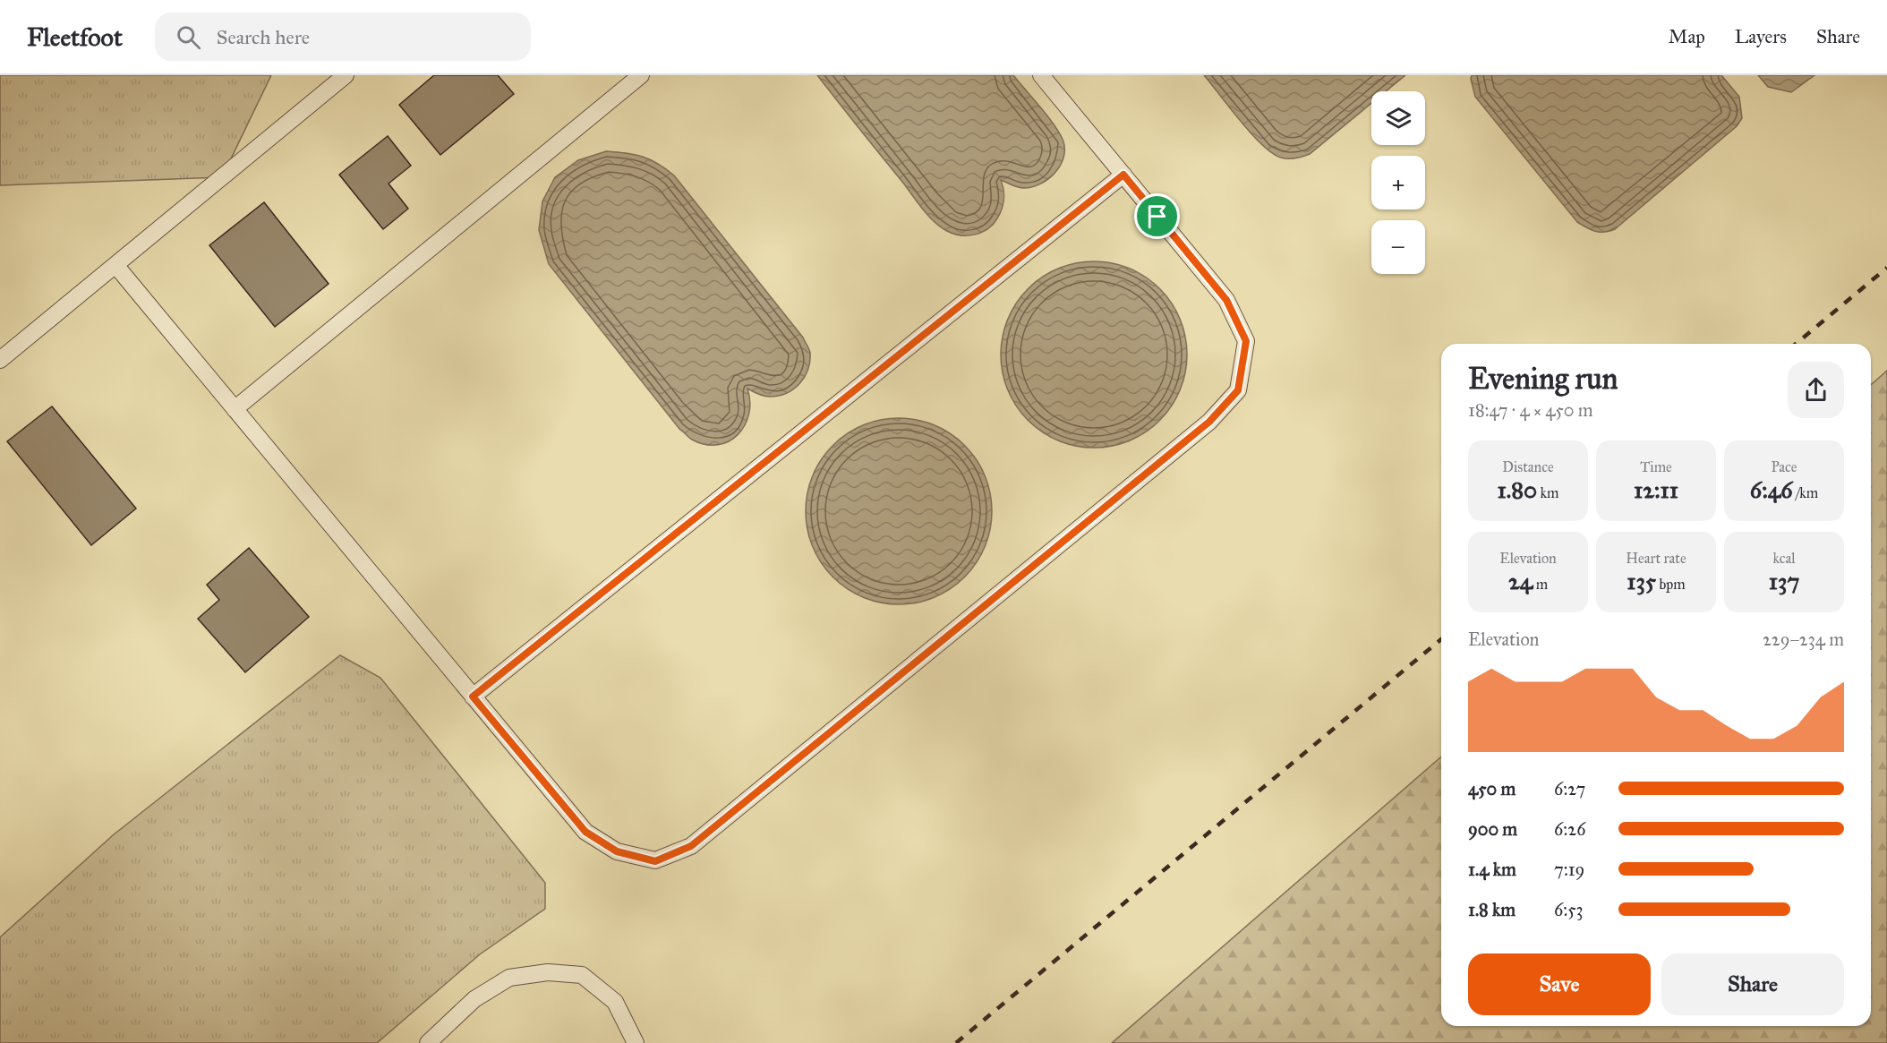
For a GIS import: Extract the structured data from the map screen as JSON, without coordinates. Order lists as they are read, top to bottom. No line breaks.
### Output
{"page":{"header":"Fleetfoot","search":"Search here","nav":["Map","Layers","Share"],"map_buttons":["+","−"],"heading":["Evening run","18:47 · 4 × 450 m"],"stats":[["Distance","1.80 km"],["Time","12:11"],["Pace","6:46 /km"],["Elevation","24 m"],["Heart rate","135 bpm"],["kcal","137"]],"chart":["Elevation","229–234 m"],"list":[{"name":"450 m","note":"6:27"},{"name":"900 m","note":"6:26"},{"name":"1.4 km","note":"7:19"},{"name":"1.8 km","note":"6:53"}],"buttons":["Save","Share"]}}
